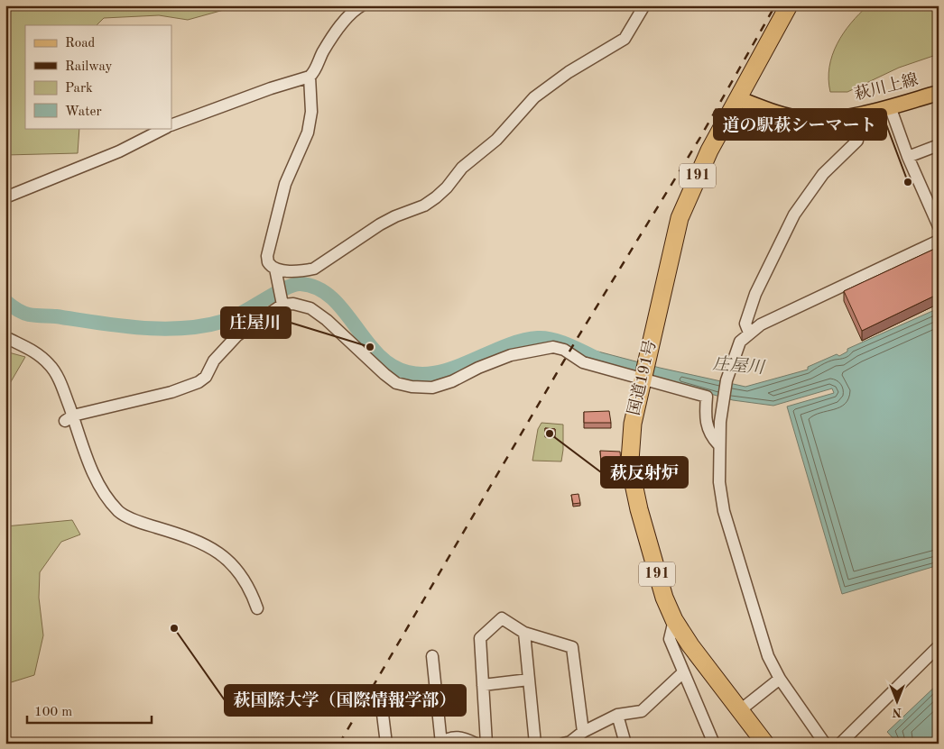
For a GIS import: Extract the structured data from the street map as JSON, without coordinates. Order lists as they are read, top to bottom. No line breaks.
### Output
{"streets":{"highway":["191","国道191号"],"main road":["萩川上線"]},"crossings":[["萩川上線","国道191号"]],"water":["庄屋川"],"places":["道の駅萩シーマート","庄屋川","萩反射炉","萩国際大学（国際情報学部）"],"legend":["Road","Railway","Park","Water"],"scale_bar":"100 m","north":"bottom"}
